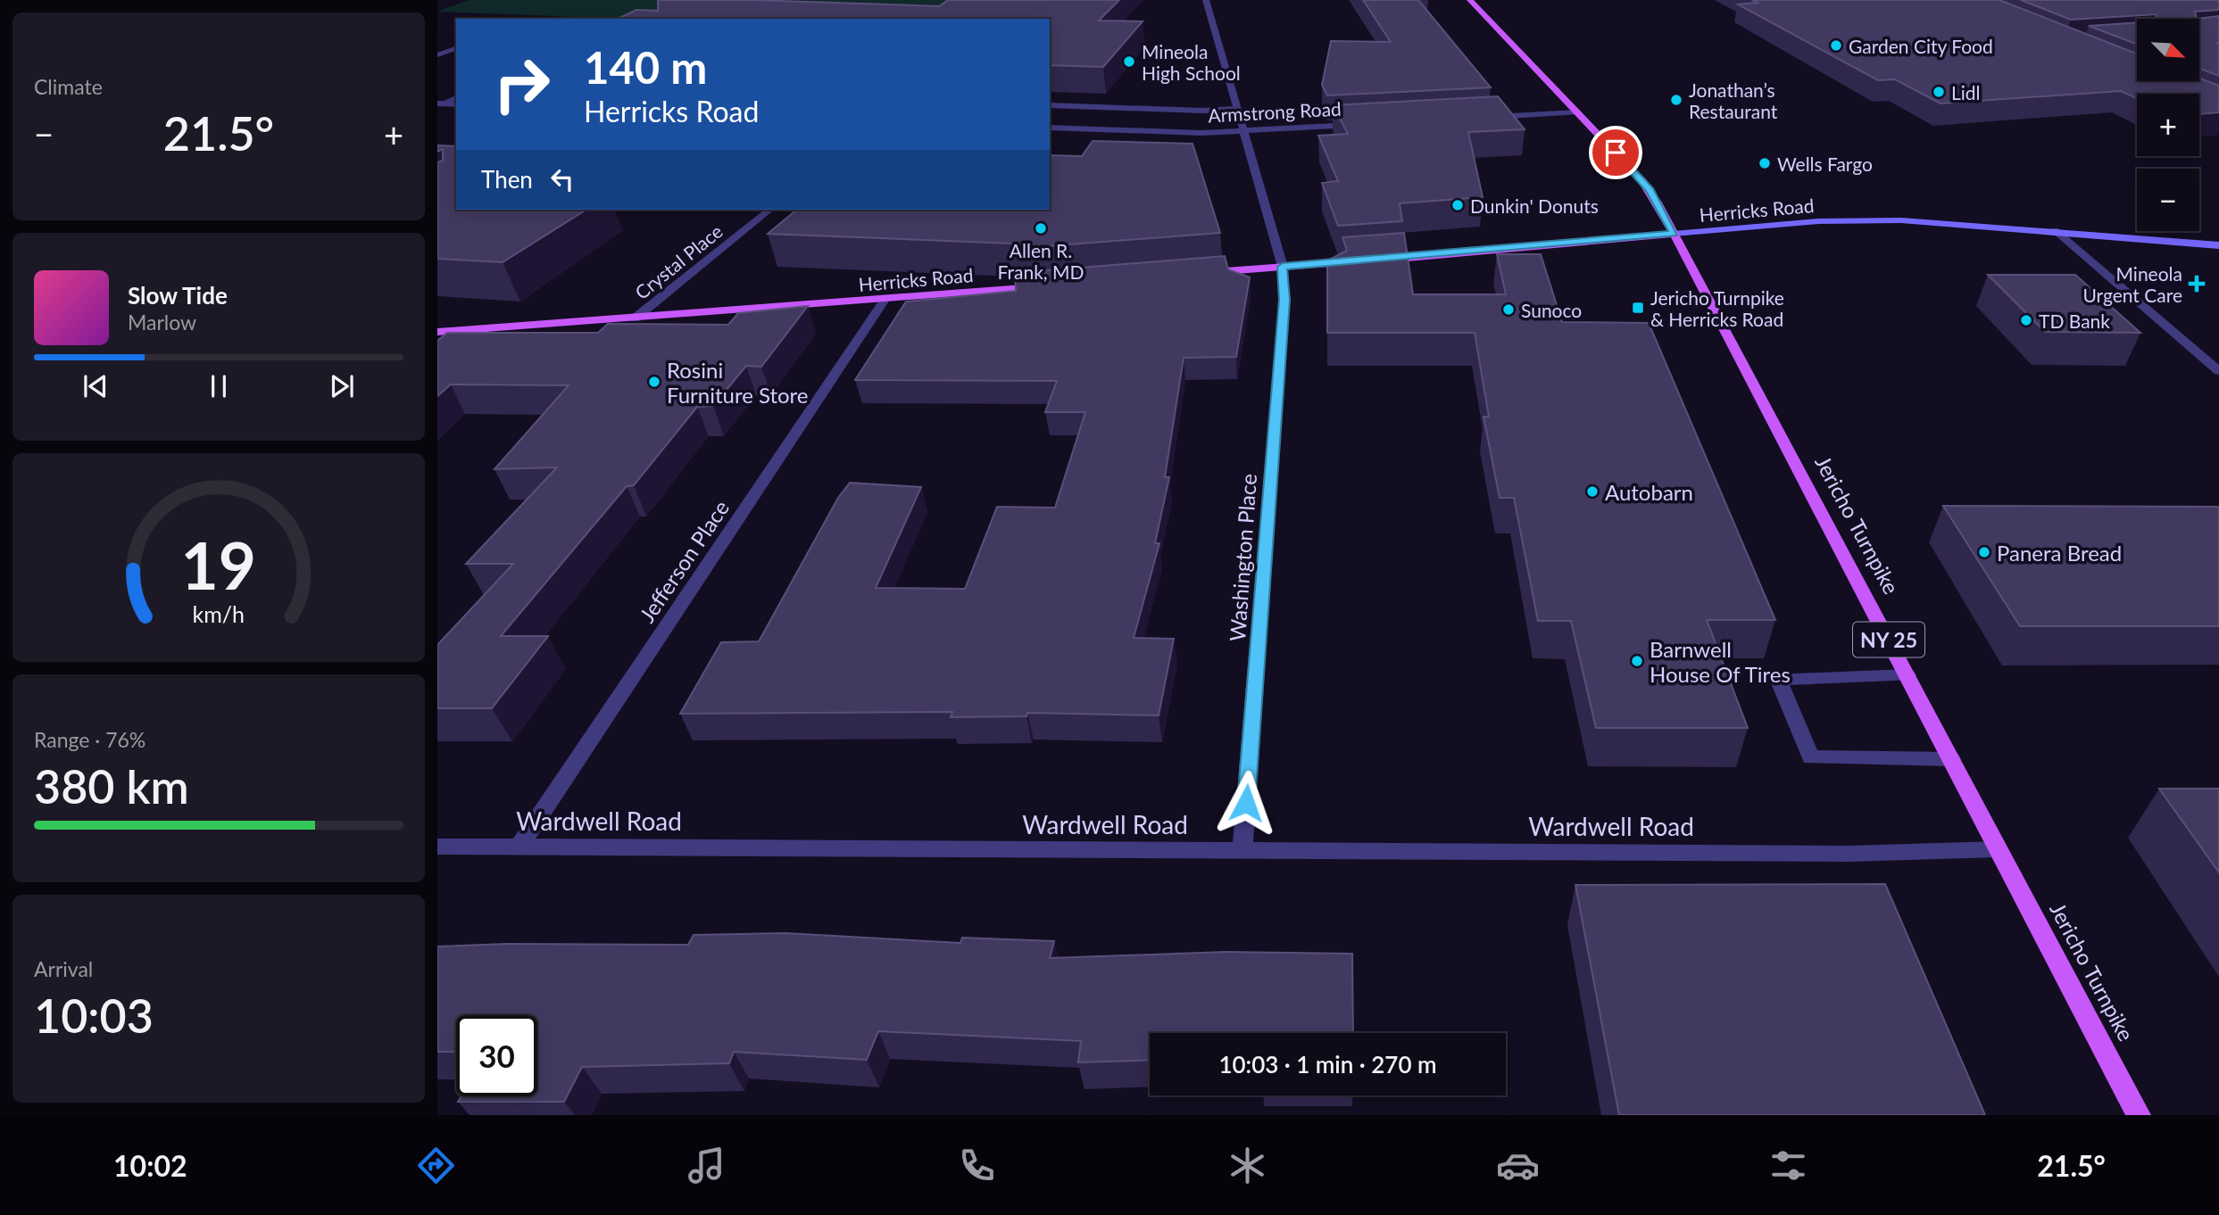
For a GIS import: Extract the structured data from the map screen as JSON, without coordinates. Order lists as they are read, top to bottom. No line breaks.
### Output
{"streets":{"main road":["Herricks Road","Jericho Turnpike","NY 25"],"street":["Armstrong Road","Crystal Place","Washington Place","Jefferson Place","Wardwell Road"]},"crossings":[["Armstrong Road","Washington Place"],["Herricks Road","Crystal Place"],["Herricks Road","Jericho Turnpike"],["Herricks Road","Jefferson Place"],["Jericho Turnpike","Wardwell Road"],["Washington Place","Wardwell Road"],["Jefferson Place","Wardwell Road"]],"places":{"other":["Garden City Food","Mineola High School","Lidl","Jonathan’s Restaurant","Wells Fargo","Dunkin' Donuts","Allen R. Frank, MD","Sunoco","TD Bank","Rosini Furniture Store","Autobarn","Panera Bread","Barnwell House Of Tires"],"health":["Mineola Urgent Care"],"transit":["Jericho Turnpike & Herricks Road"]},"north":"bottom right","page":{"tile":["Climate",["Range · 76%","380 km"],["Arrival","10:03"]],"map_buttons":["+","−"],"turn":["140 m","Herricks Road"],"heat":["−","21.5°","+"],"then":"Then","song":["Slow Tide","Marlow"],"limit":"30","trip":"10:03 · 1 min · 270 m","tabs":["10:02","21.5°"],"gauge":["19","km/h"]}}
